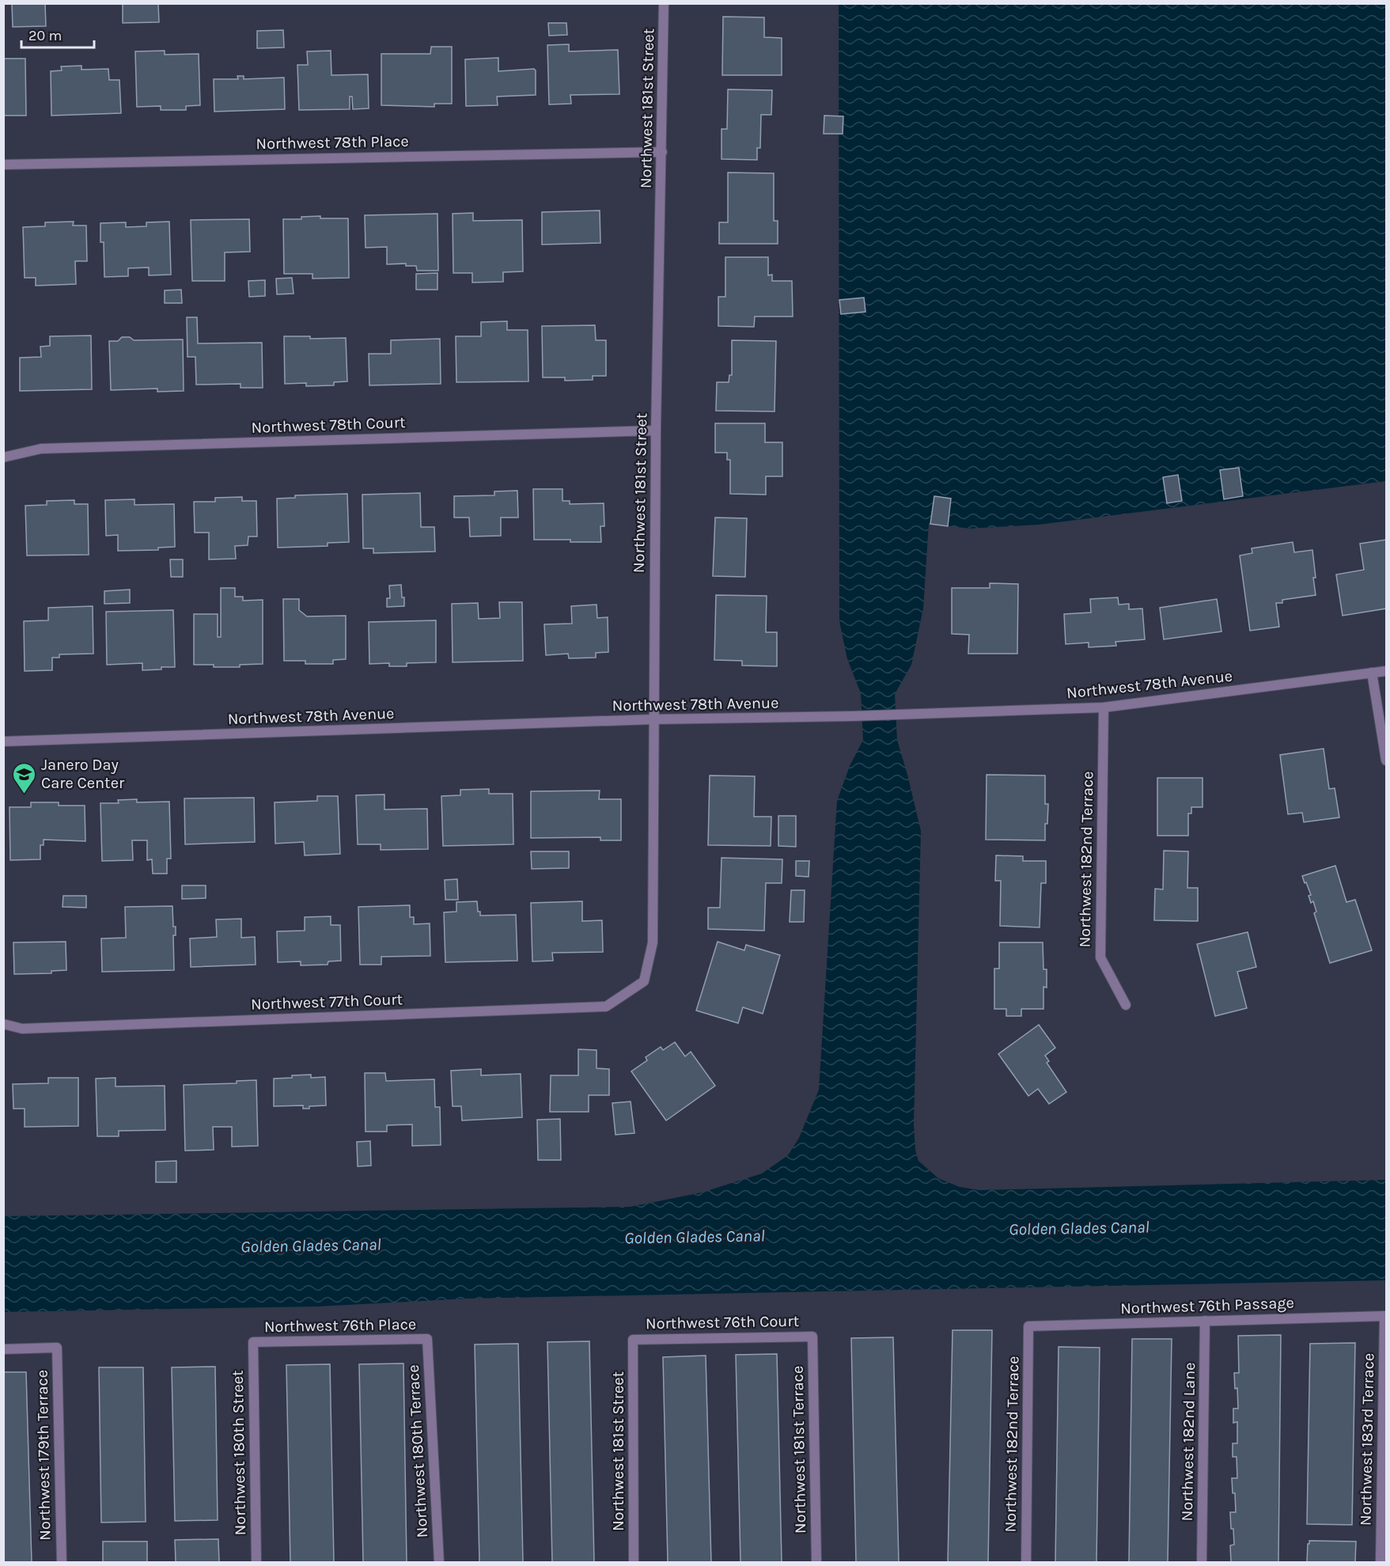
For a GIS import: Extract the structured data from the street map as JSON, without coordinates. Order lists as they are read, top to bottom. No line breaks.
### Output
{"streets":{"street":["Northwest 181st Street","Northwest 78th Place","Northwest 78th Court","Northwest 78th Avenue","Northwest 182nd Terrace","Northwest 77th Court","Northwest 76th Passage","Northwest 76th Court","Northwest 76th Place","Northwest 183rd Terrace","Northwest 182nd Lane","Northwest 181st Terrace","Northwest 180th Terrace","Northwest 180th Street","Northwest 179th Terrace"]},"crossings":[["Northwest 181st Street","Northwest 78th Place"],["Northwest 181st Street","Northwest 78th Court"],["Northwest 181st Street","Northwest 78th Avenue"],["Northwest 181st Street","Northwest 77th Court"],["Northwest 181st Street","Northwest 76th Court"],["Northwest 78th Avenue","Northwest 182nd Terrace"],["Northwest 182nd Terrace","Northwest 76th Passage"],["Northwest 76th Passage","Northwest 183rd Terrace"],["Northwest 76th Passage","Northwest 182nd Lane"],["Northwest 76th Court","Northwest 181st Terrace"],["Northwest 76th Place","Northwest 180th Terrace"],["Northwest 76th Place","Northwest 180th Street"]],"water":["Golden Glades Canal"],"places":{"school or university":["Janero Day Care Center"]},"scale_bar":"20 m"}
